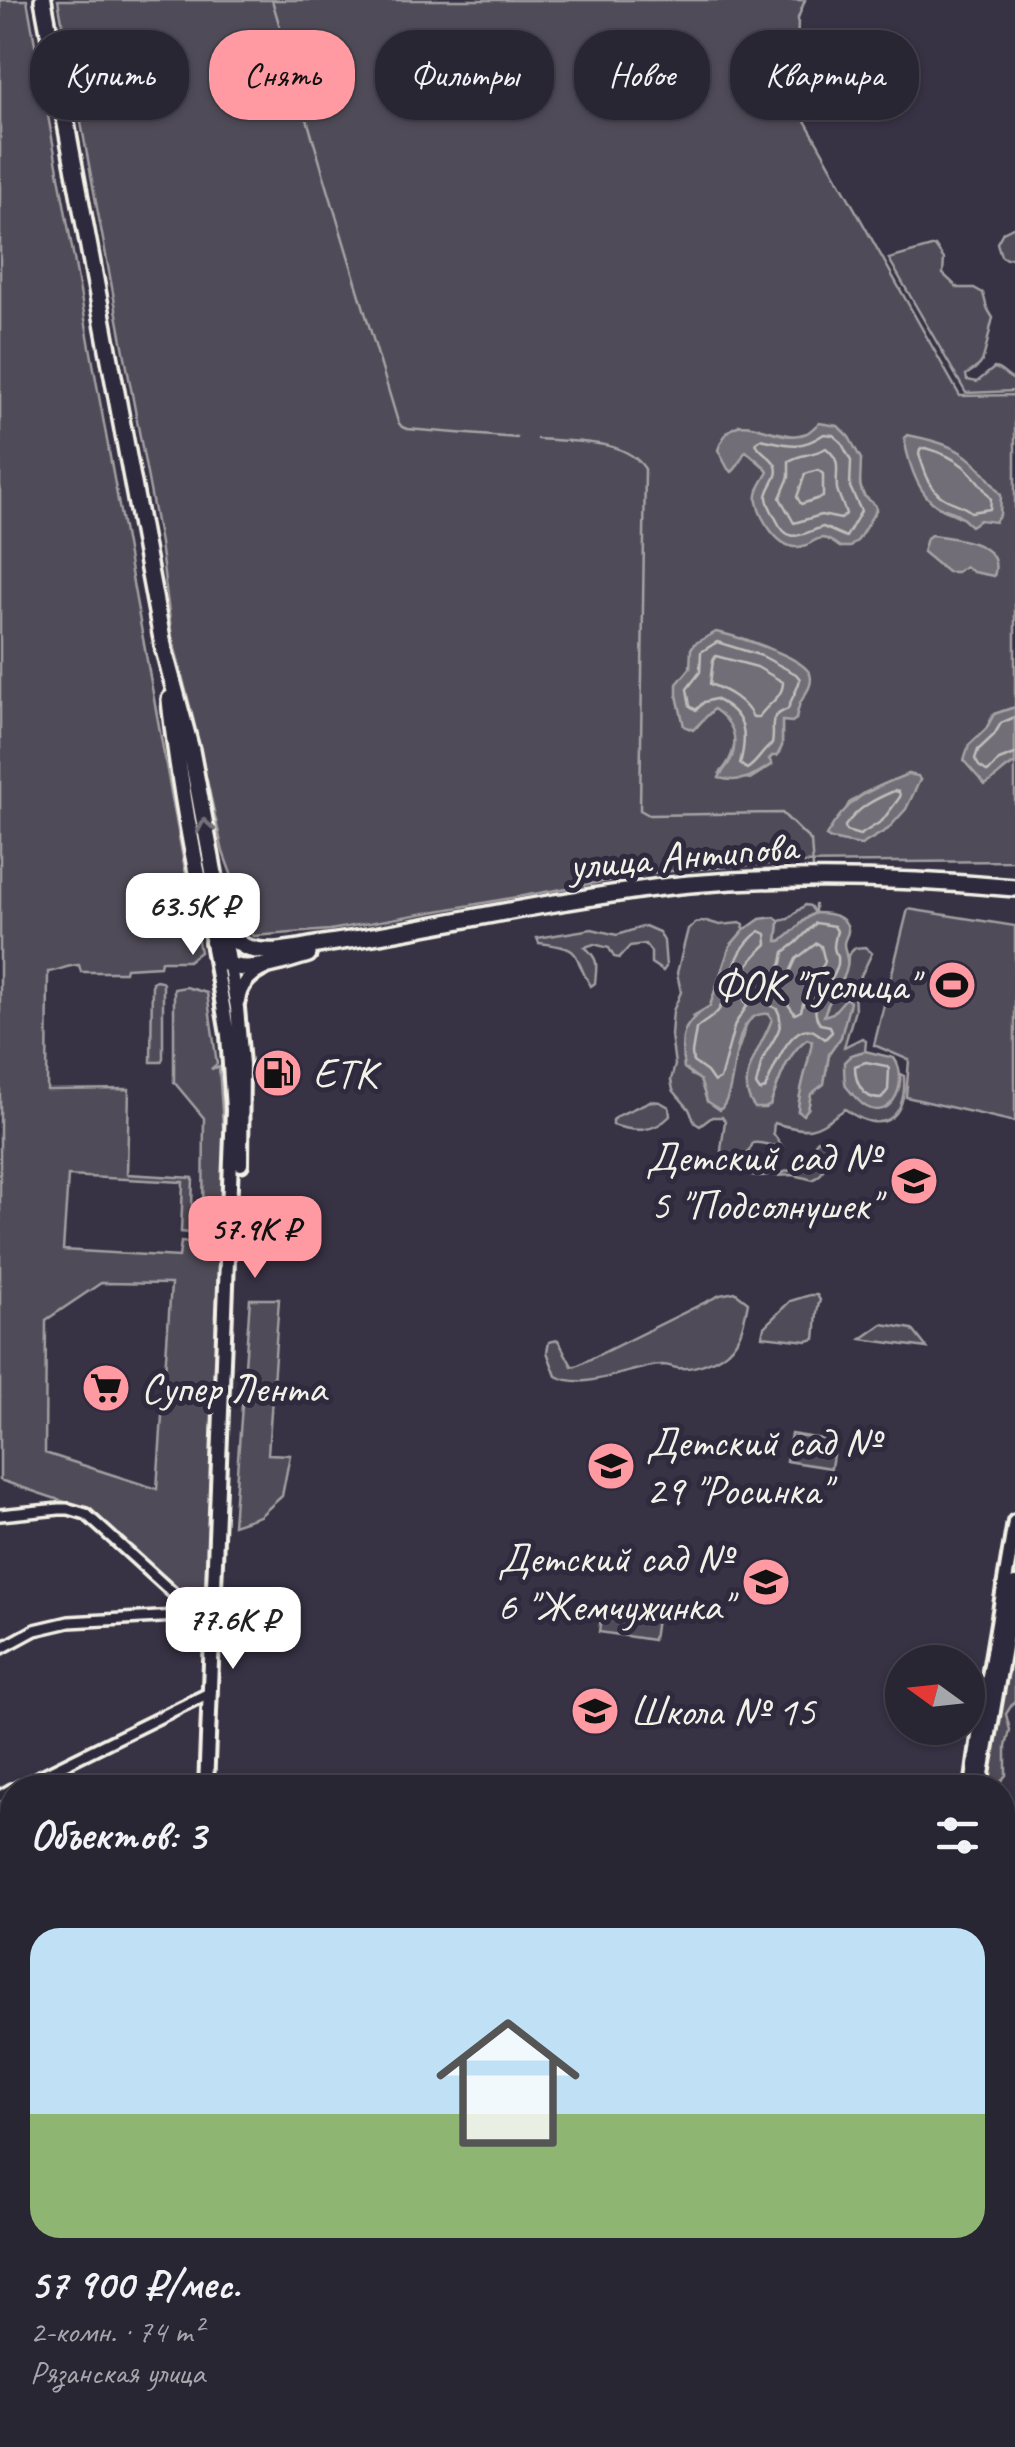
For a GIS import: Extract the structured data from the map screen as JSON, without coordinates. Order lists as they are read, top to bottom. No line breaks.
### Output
{"streets":{"main road":["улица Антипова"]},"places":{"sports":["ФОК \"Гуслица\""],"fuel station":["ЕТК"],"school or university":["Детский сад № 5 \"Подсолнушек\"","Детский сад № 29 \"Росинка\"","Детский сад № 6 \"Жемчужинка\"","Школа № 15"],"supermarket":["Супер Лента"]},"north":"left","page":{"chip":["Купить","Снять","Фильтры","Новое","Квартира"],"price":["63.5K ₽","57.9K ₽","77.6K ₽"],"heading":"Объектов: 3","list":[{"name":"57 900 ₽/мес.","note":"2-комн. · 74 m² · Рязанская улица"}]}}
